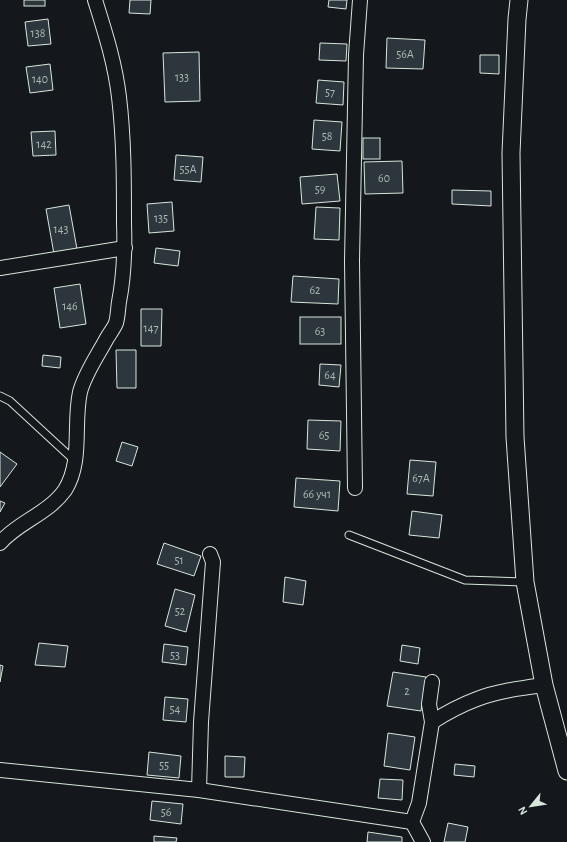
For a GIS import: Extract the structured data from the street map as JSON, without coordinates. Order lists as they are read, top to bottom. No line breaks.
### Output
{"house_numbers":["138","56А","133","140","57","58","142","55А","60","59","135","143","62","146","147","63","64","65","67А","66 уч1","51","52","53","2","54","55","56"],"north":"bottom left"}
